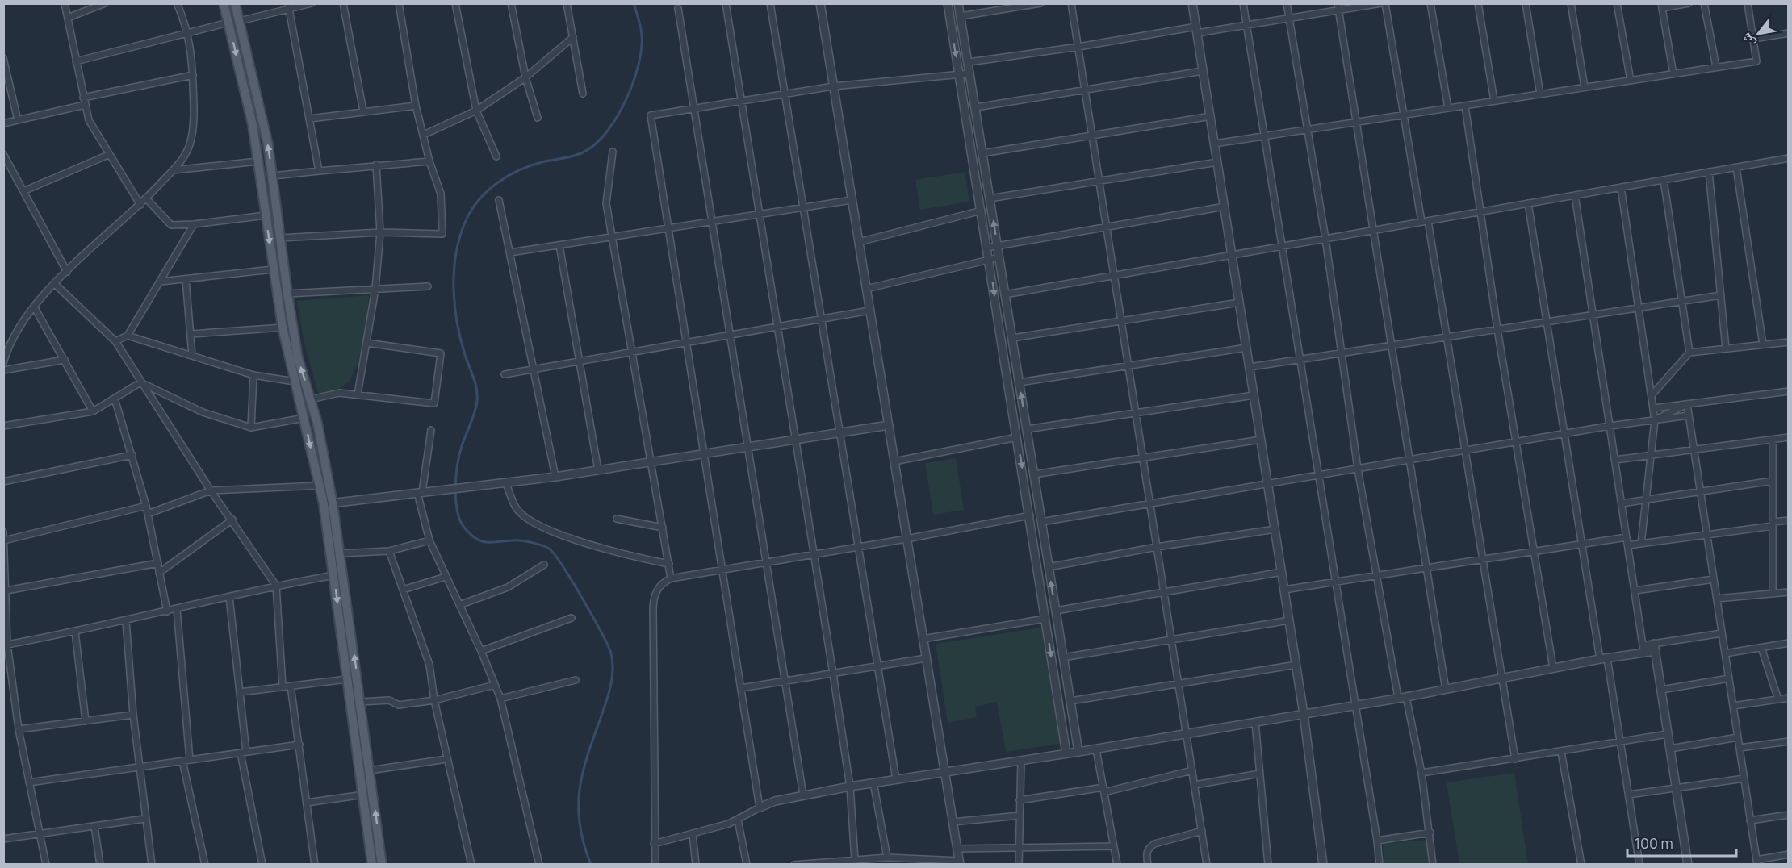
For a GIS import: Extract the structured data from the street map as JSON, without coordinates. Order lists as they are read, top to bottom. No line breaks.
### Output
{"scale_bar":"100 m","north":"bottom left"}
